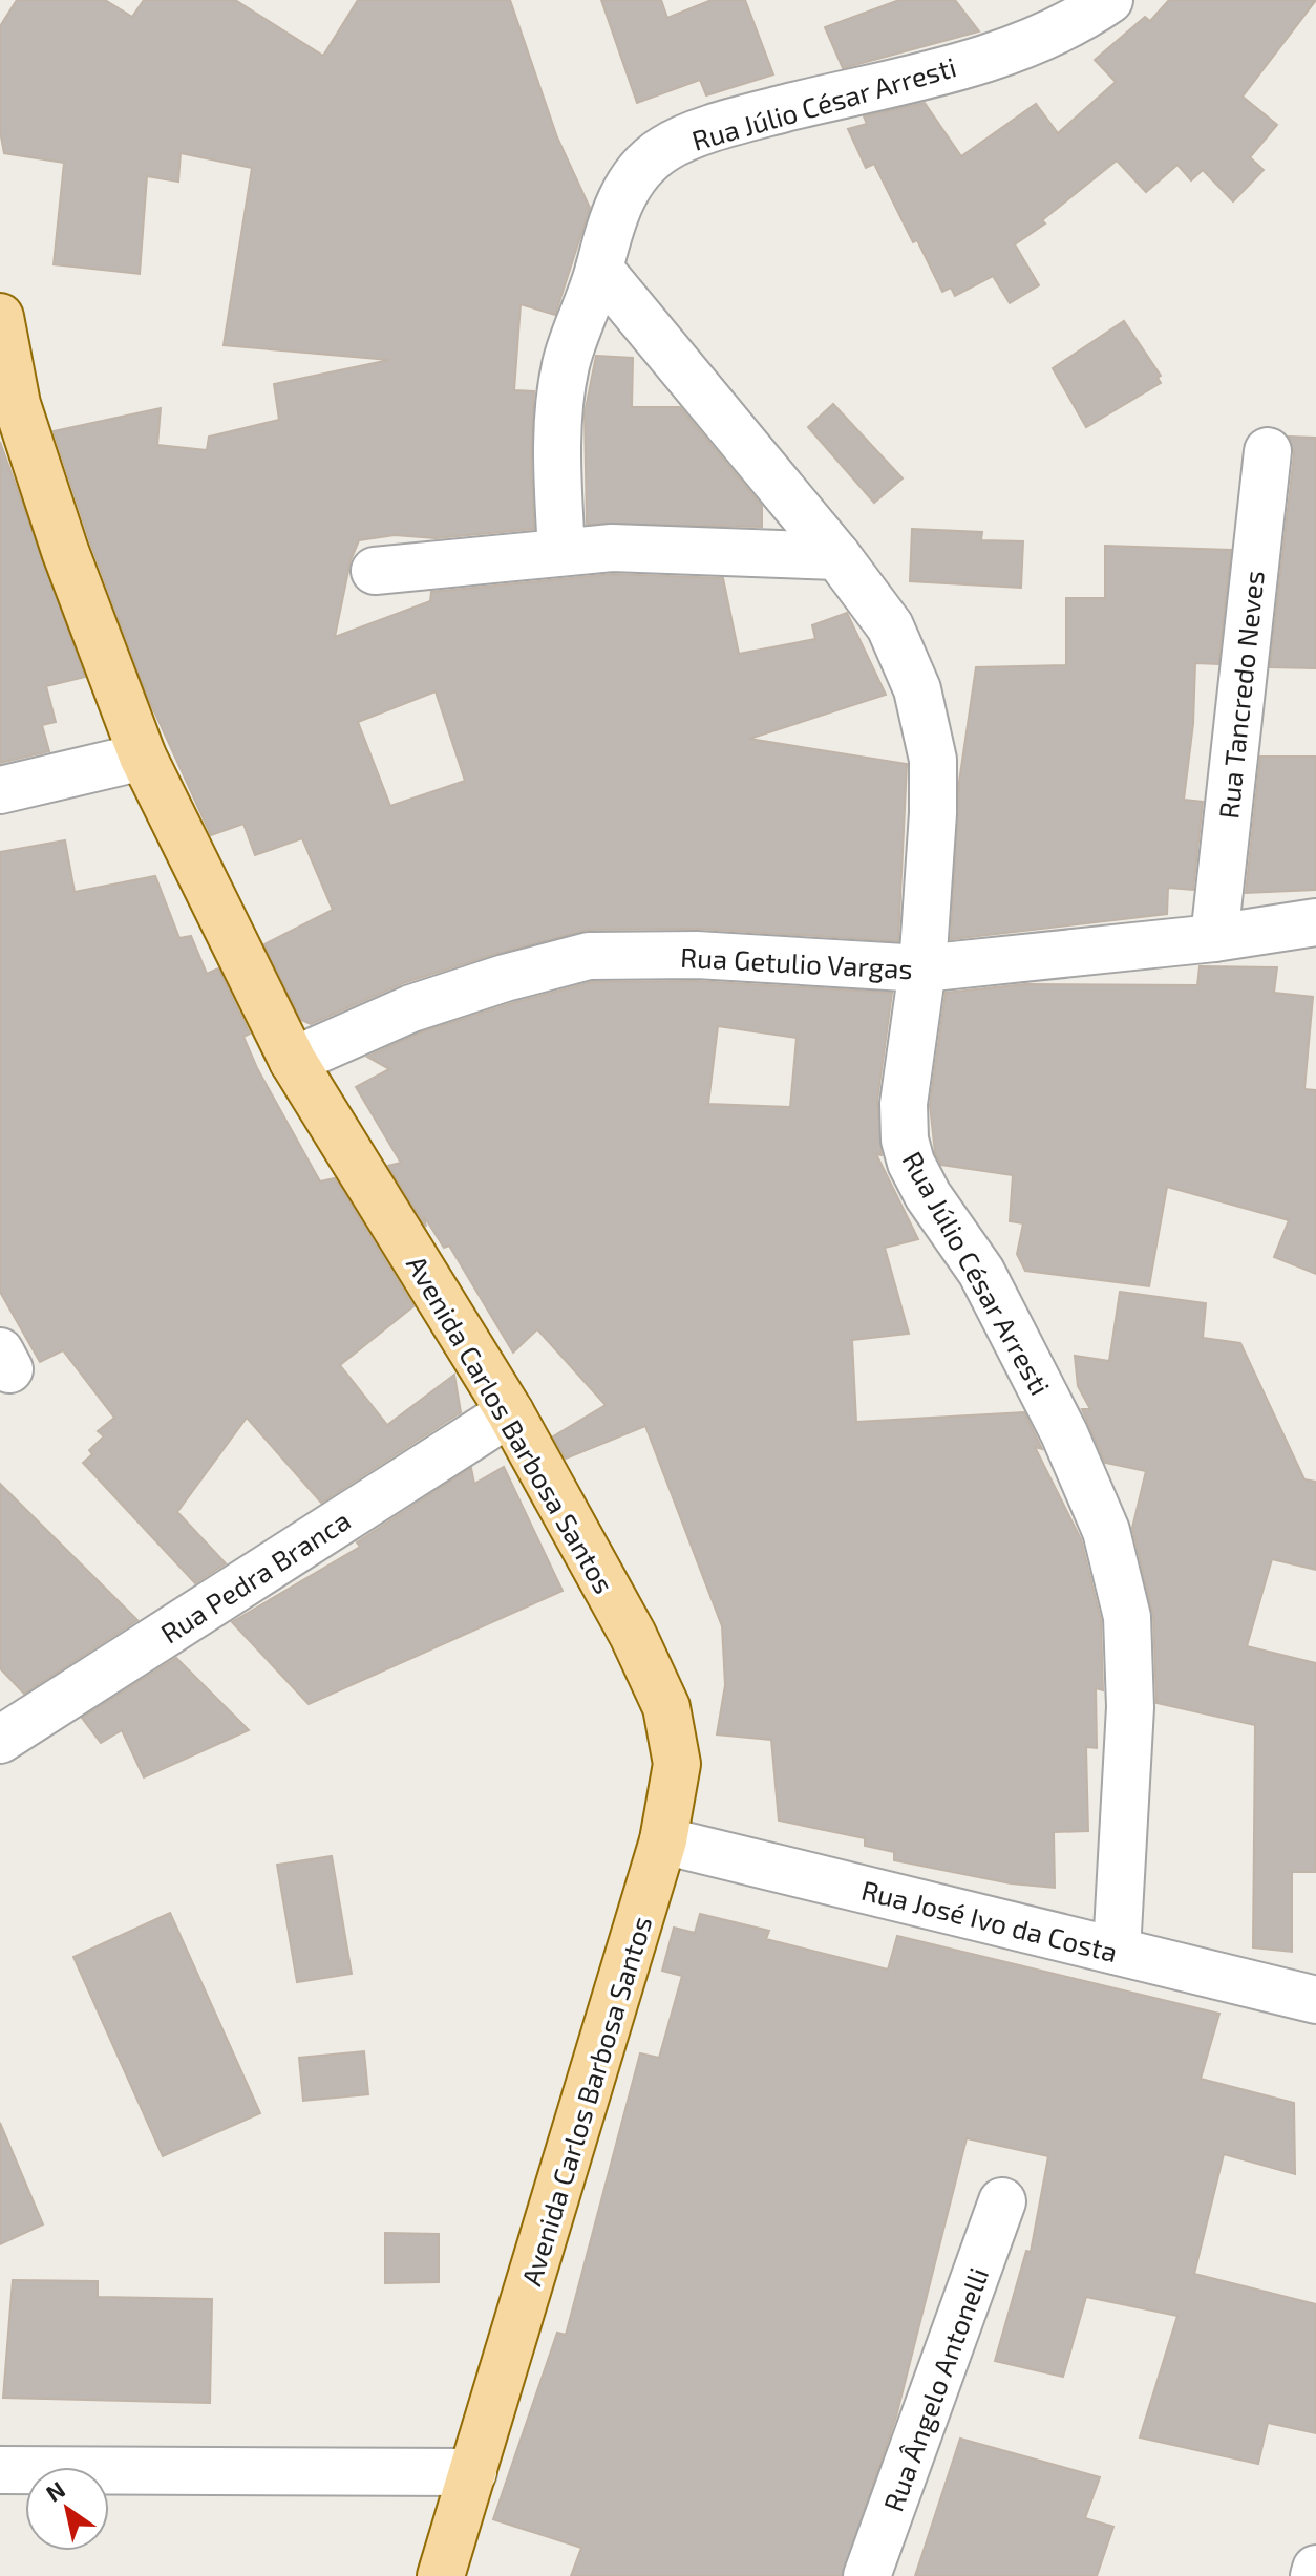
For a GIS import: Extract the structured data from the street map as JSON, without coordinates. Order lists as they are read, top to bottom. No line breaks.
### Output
{"streets":{"main road":["Avenida Carlos Barbosa Santos"],"street":["Rua Júlio César Arresti","Rua Tancredo Neves","Rua Getulio Vargas","Rua Pedra Branca","Rua José Ivo da Costa","Rua Ângelo Antonelli"]},"crossings":[["Rua Júlio César Arresti","Rua Getulio Vargas"],["Rua Júlio César Arresti","Rua José Ivo da Costa"],["Rua Tancredo Neves","Rua Getulio Vargas"],["Rua Getulio Vargas","Avenida Carlos Barbosa Santos"],["Avenida Carlos Barbosa Santos","Rua Pedra Branca"],["Avenida Carlos Barbosa Santos","Rua José Ivo da Costa"]],"north":"top left"}
